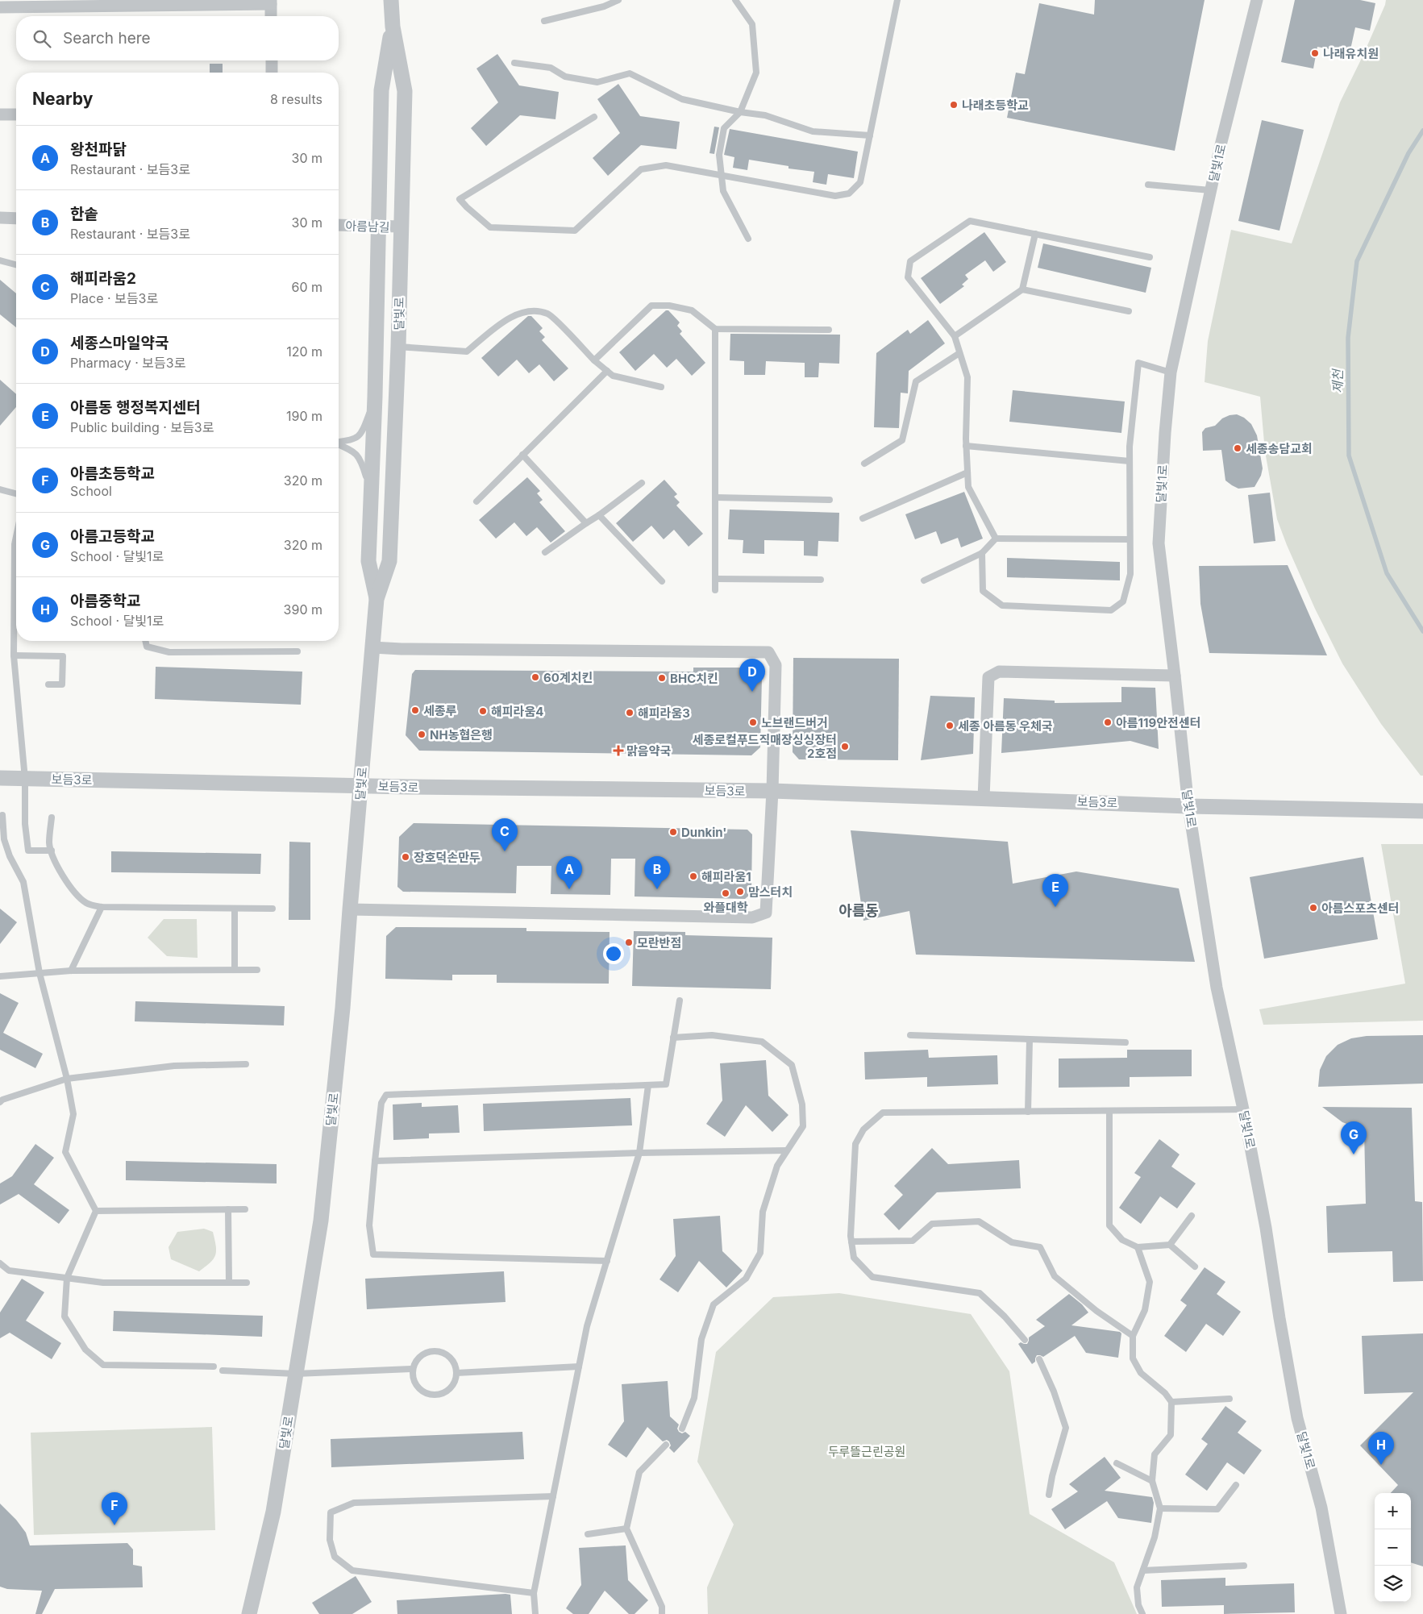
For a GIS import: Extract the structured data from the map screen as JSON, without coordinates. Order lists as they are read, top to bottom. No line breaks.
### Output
{"streets":{"street":["달빛1로","아름남길","달빛로","보듬3로"]},"crossings":[["달빛1로","보듬3로"],["아름남길","달빛로"],["달빛로","보듬3로"]],"districts":["아름동"],"water":["제천"],"parks":["두루뜰근린공원"],"places":{"other":["나래유치원","나래초등학교","세종송담교회","60계치킨","BHC치킨","세종루","해피라움4","해피라움3","노브랜드버거","아름119안전센터","세종 아름동 우체국","NH농협은행","세종로컬푸드직매장싱싱장터 2호점","Dunkin'","장호덕손만두","해피라움1","맘스터치","와플대학","아름스포츠센터","모란반점"],"health":["맑음약국"]},"page":{"search":"Search here","heading":["Nearby","8 results"],"list":[{"mark":"A","name":"왕천파닭","note":"Restaurant · 보듬3로","value":"30 m"},{"mark":"B","name":"한솥","note":"Restaurant · 보듬3로","value":"30 m"},{"mark":"C","name":"해피라움2","note":"Place · 보듬3로","value":"60 m"},{"mark":"D","name":"세종스마일약국","note":"Pharmacy · 보듬3로","value":"120 m"},{"mark":"E","name":"아름동 행정복지센터","note":"Public building · 보듬3로","value":"190 m"},{"mark":"F","name":"아름초등학교","note":"School","value":"320 m"},{"mark":"G","name":"아름고등학교","note":"School · 달빛1로","value":"320 m"},{"mark":"H","name":"아름중학교","note":"School · 달빛1로","value":"390 m"}],"pins":["D","C","A","B","E","G","H","F"],"map_buttons":["+","−"]}}
